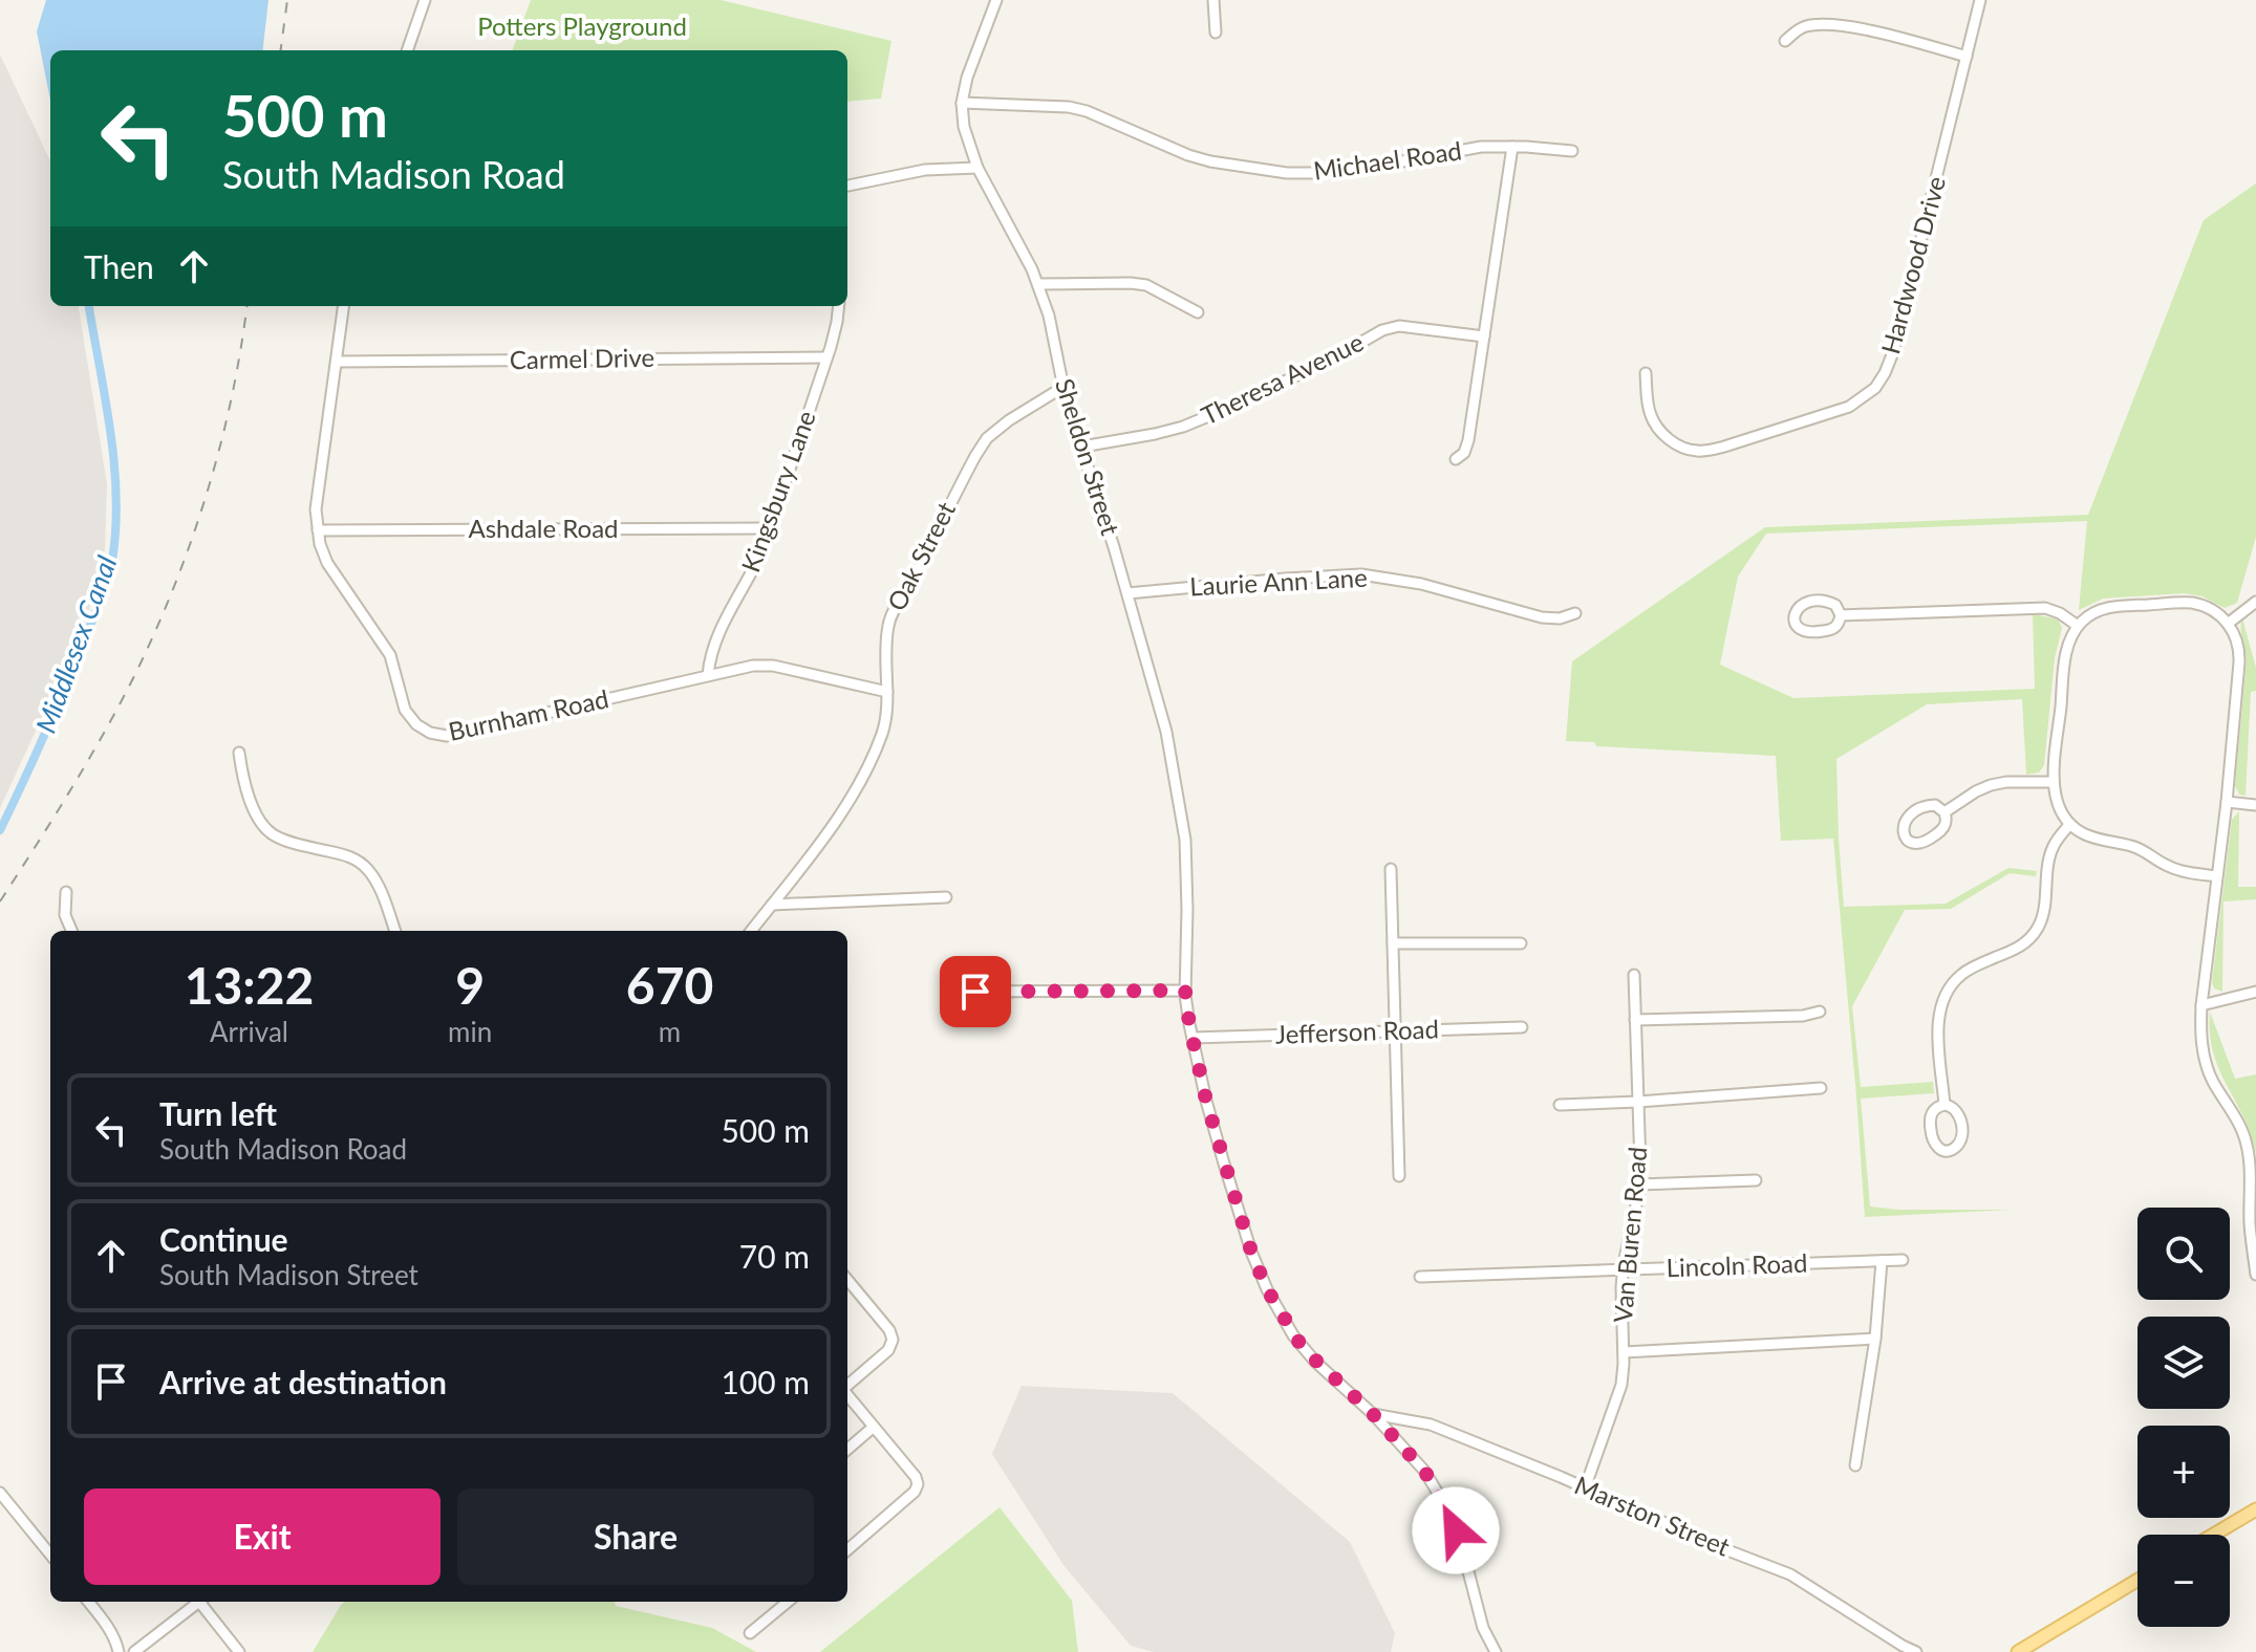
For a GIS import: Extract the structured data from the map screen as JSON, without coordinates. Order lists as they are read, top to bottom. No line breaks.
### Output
{"streets":{"street":["Michael Road","Hardwood Drive","Carmel Drive","Theresa Avenue","Sheldon Street","Kingsbury Lane","Ashdale Road","Oak Street","Laurie Ann Lane","Burnham Road","Jefferson Road","Van Buren Road","Lincoln Road","Marston Street"]},"crossings":[["Michael Road","Sheldon Street"],["Carmel Drive","Kingsbury Lane"],["Carmel Drive","Burnham Road"],["Theresa Avenue","Sheldon Street"],["Sheldon Street","Oak Street"],["Sheldon Street","Laurie Ann Lane"],["Sheldon Street","Jefferson Road"],["Sheldon Street","Marston Street"],["Kingsbury Lane","Ashdale Road"],["Kingsbury Lane","Burnham Road"],["Ashdale Road","Burnham Road"],["Oak Street","Burnham Road"],["Van Buren Road","Lincoln Road"],["Van Buren Road","Marston Street"]],"water":["Middlesex Canal"],"parks":["Potters Playground"],"page":{"turn":["500 m","South Madison Road"],"then":"Then","eta":["13:22","Arrival","9","min","670","m"],"list":[{"name":"Turn left","note":"South Madison Road","value":"500 m"},{"name":"Continue","note":"South Madison Street","value":"70 m"},{"name":"Arrive at destination","value":"100 m"}],"map_buttons":["+","−"],"buttons":["Exit","Share"]}}
